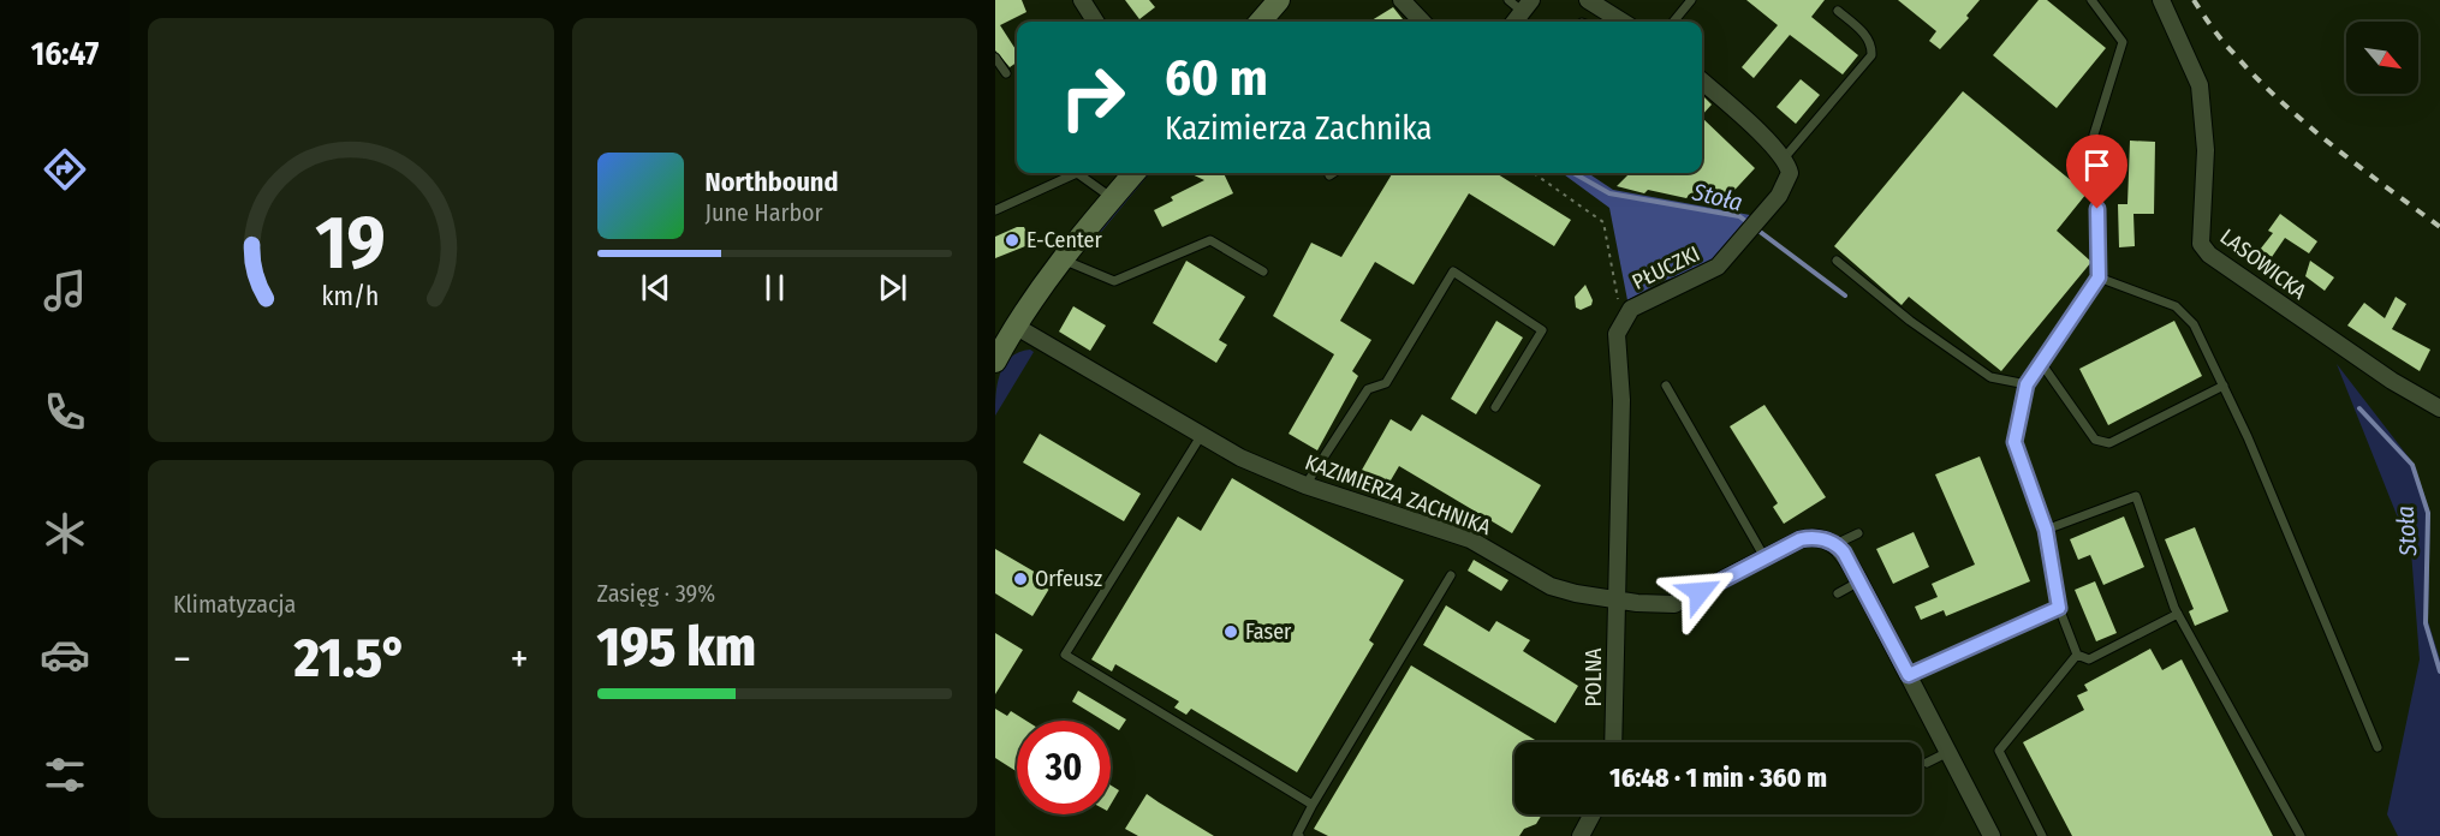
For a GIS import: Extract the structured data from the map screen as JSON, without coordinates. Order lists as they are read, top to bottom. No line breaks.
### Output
{"streets":{"street":["LASOWICKA","PŁUCZKI","KAZIMIERZA ZACHNIKA","POLNA"]},"crossings":[["PŁUCZKI","KAZIMIERZA ZACHNIKA"],["PŁUCZKI","POLNA"],["KAZIMIERZA ZACHNIKA","POLNA"]],"water":["Stoła"],"places":["E-Center","Orfeusz","Faser"],"north":"bottom right","page":{"tabs":"16:47","turn":["60 m","Kazimierza Zachnika"],"song":["Northbound","June Harbor"],"tile":["Klimatyzacja",["Zasięg · 39%","195 km"]],"heat":["−","21.5°","+"],"limit":"30","trip":"16:48 · 1 min · 360 m","gauge":["19","km/h"]}}
